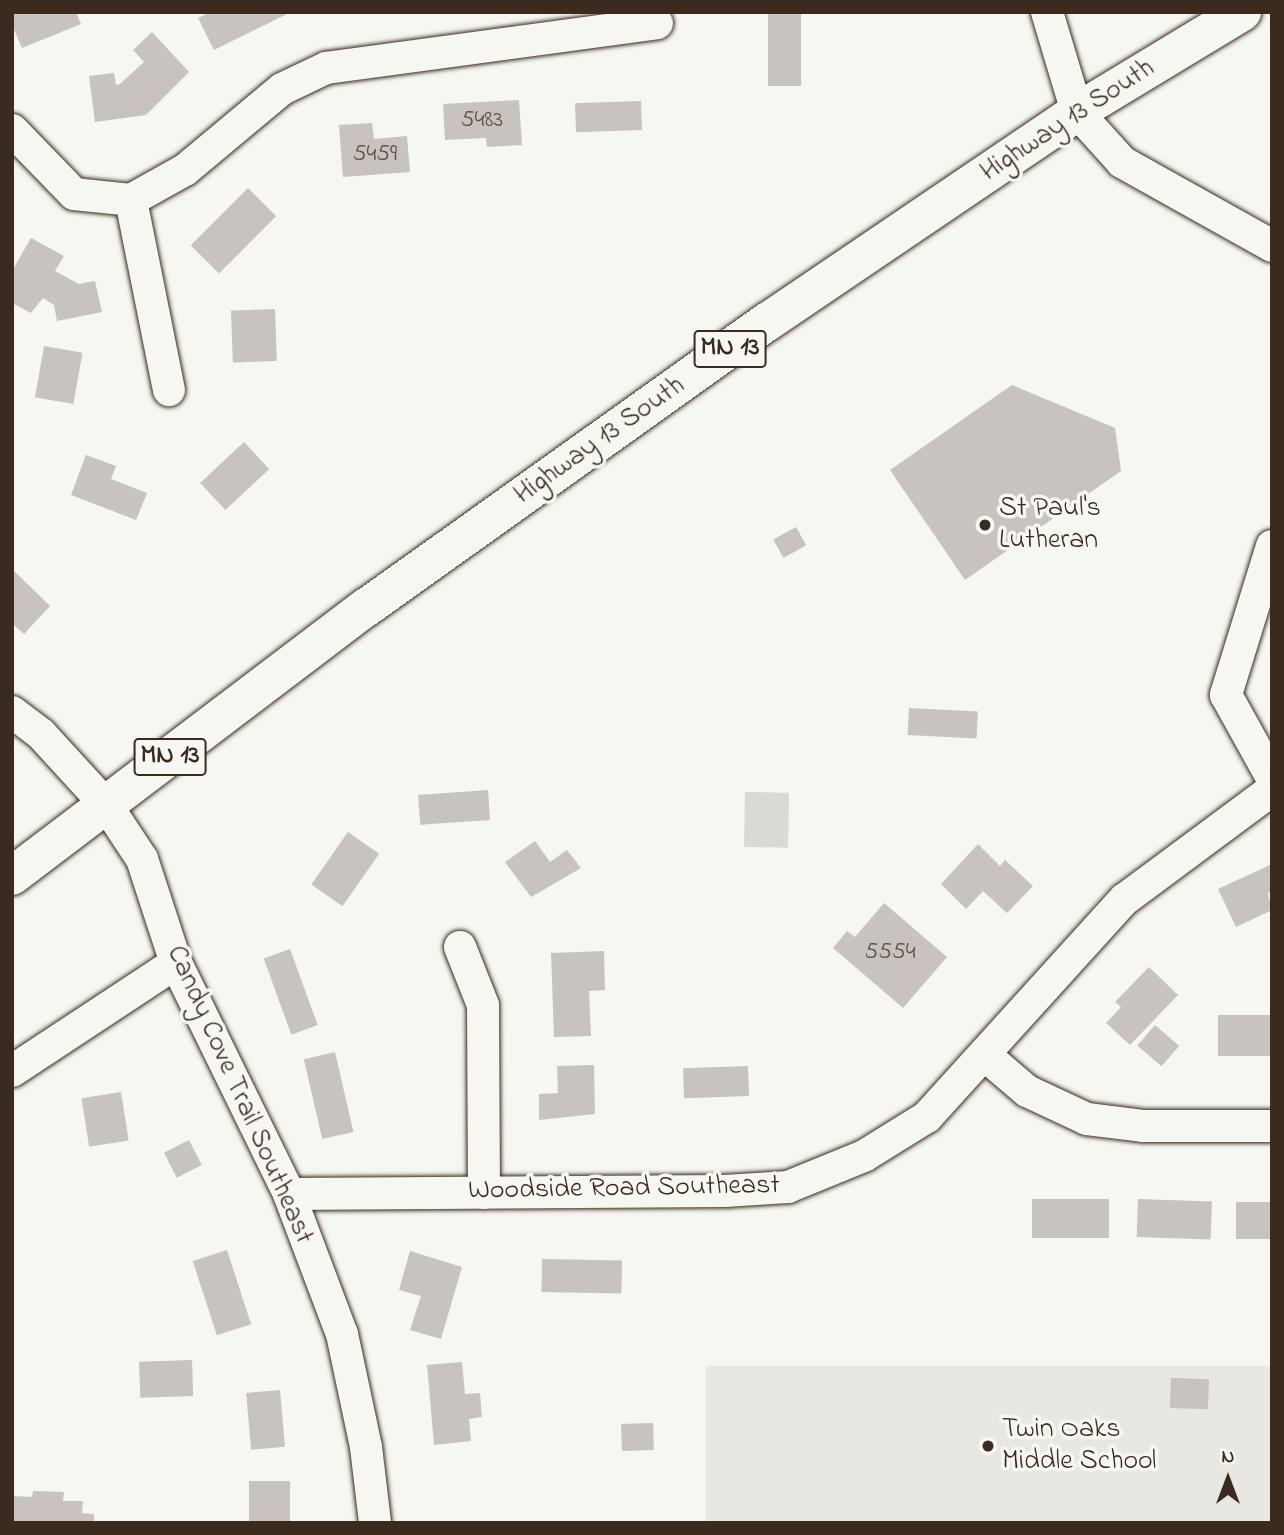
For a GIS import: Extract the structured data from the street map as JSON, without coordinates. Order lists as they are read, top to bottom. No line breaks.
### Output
{"streets":{"main road":["Highway 13 South","MN 13"],"street":["Candy Cove Trail Southeast","Woodside Road Southeast"]},"crossings":[["Highway 13 South","Candy Cove Trail Southeast"],["Candy Cove Trail Southeast","Woodside Road Southeast"]],"places":["St Paul's Lutheran","Twin Oaks Middle School"],"house_numbers":["5483","5459","5554"],"north":"top"}
